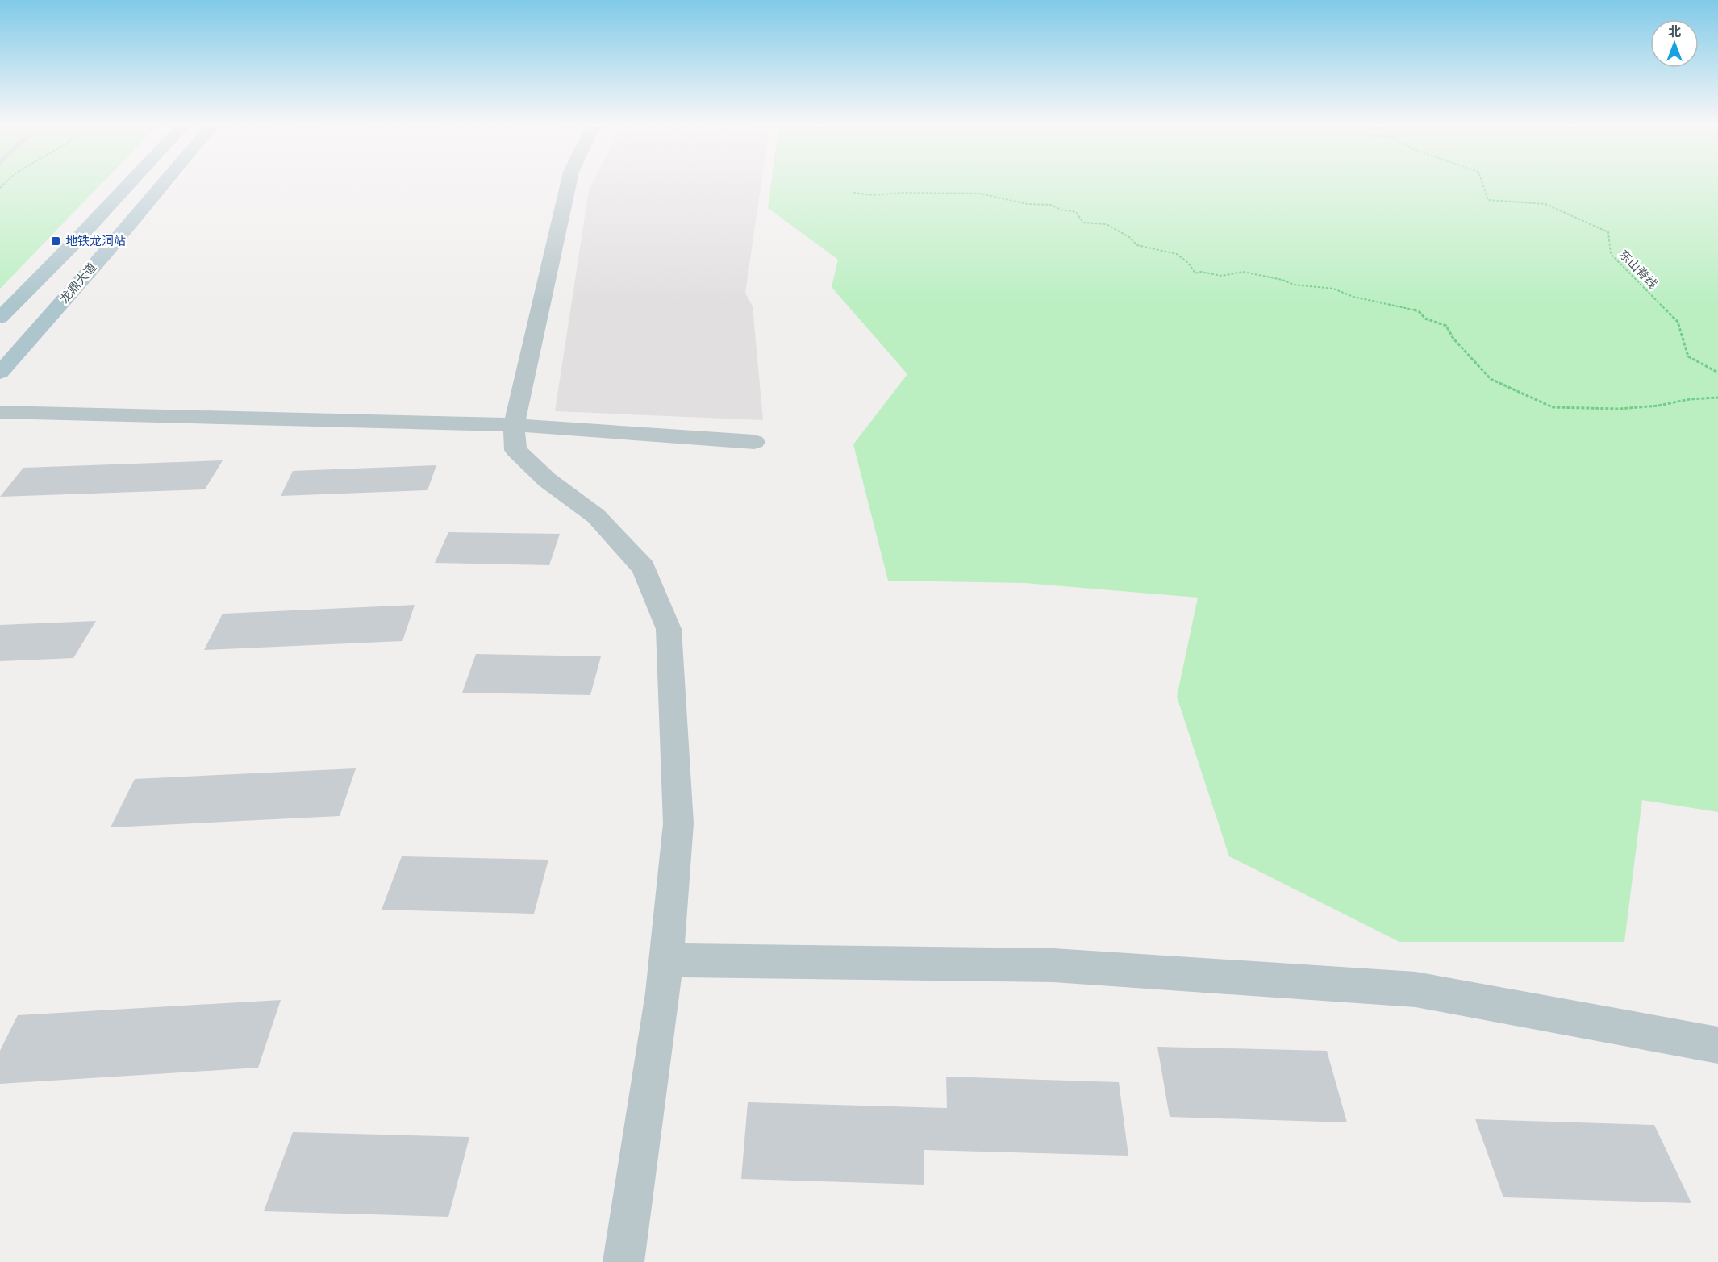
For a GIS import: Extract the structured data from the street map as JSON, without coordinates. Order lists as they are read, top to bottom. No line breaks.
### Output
{"streets":{"main road":["龙鼎大道"],"path":["东山脊线"]},"places":{"transit":["地铁龙洞站"]},"north":"top"}
